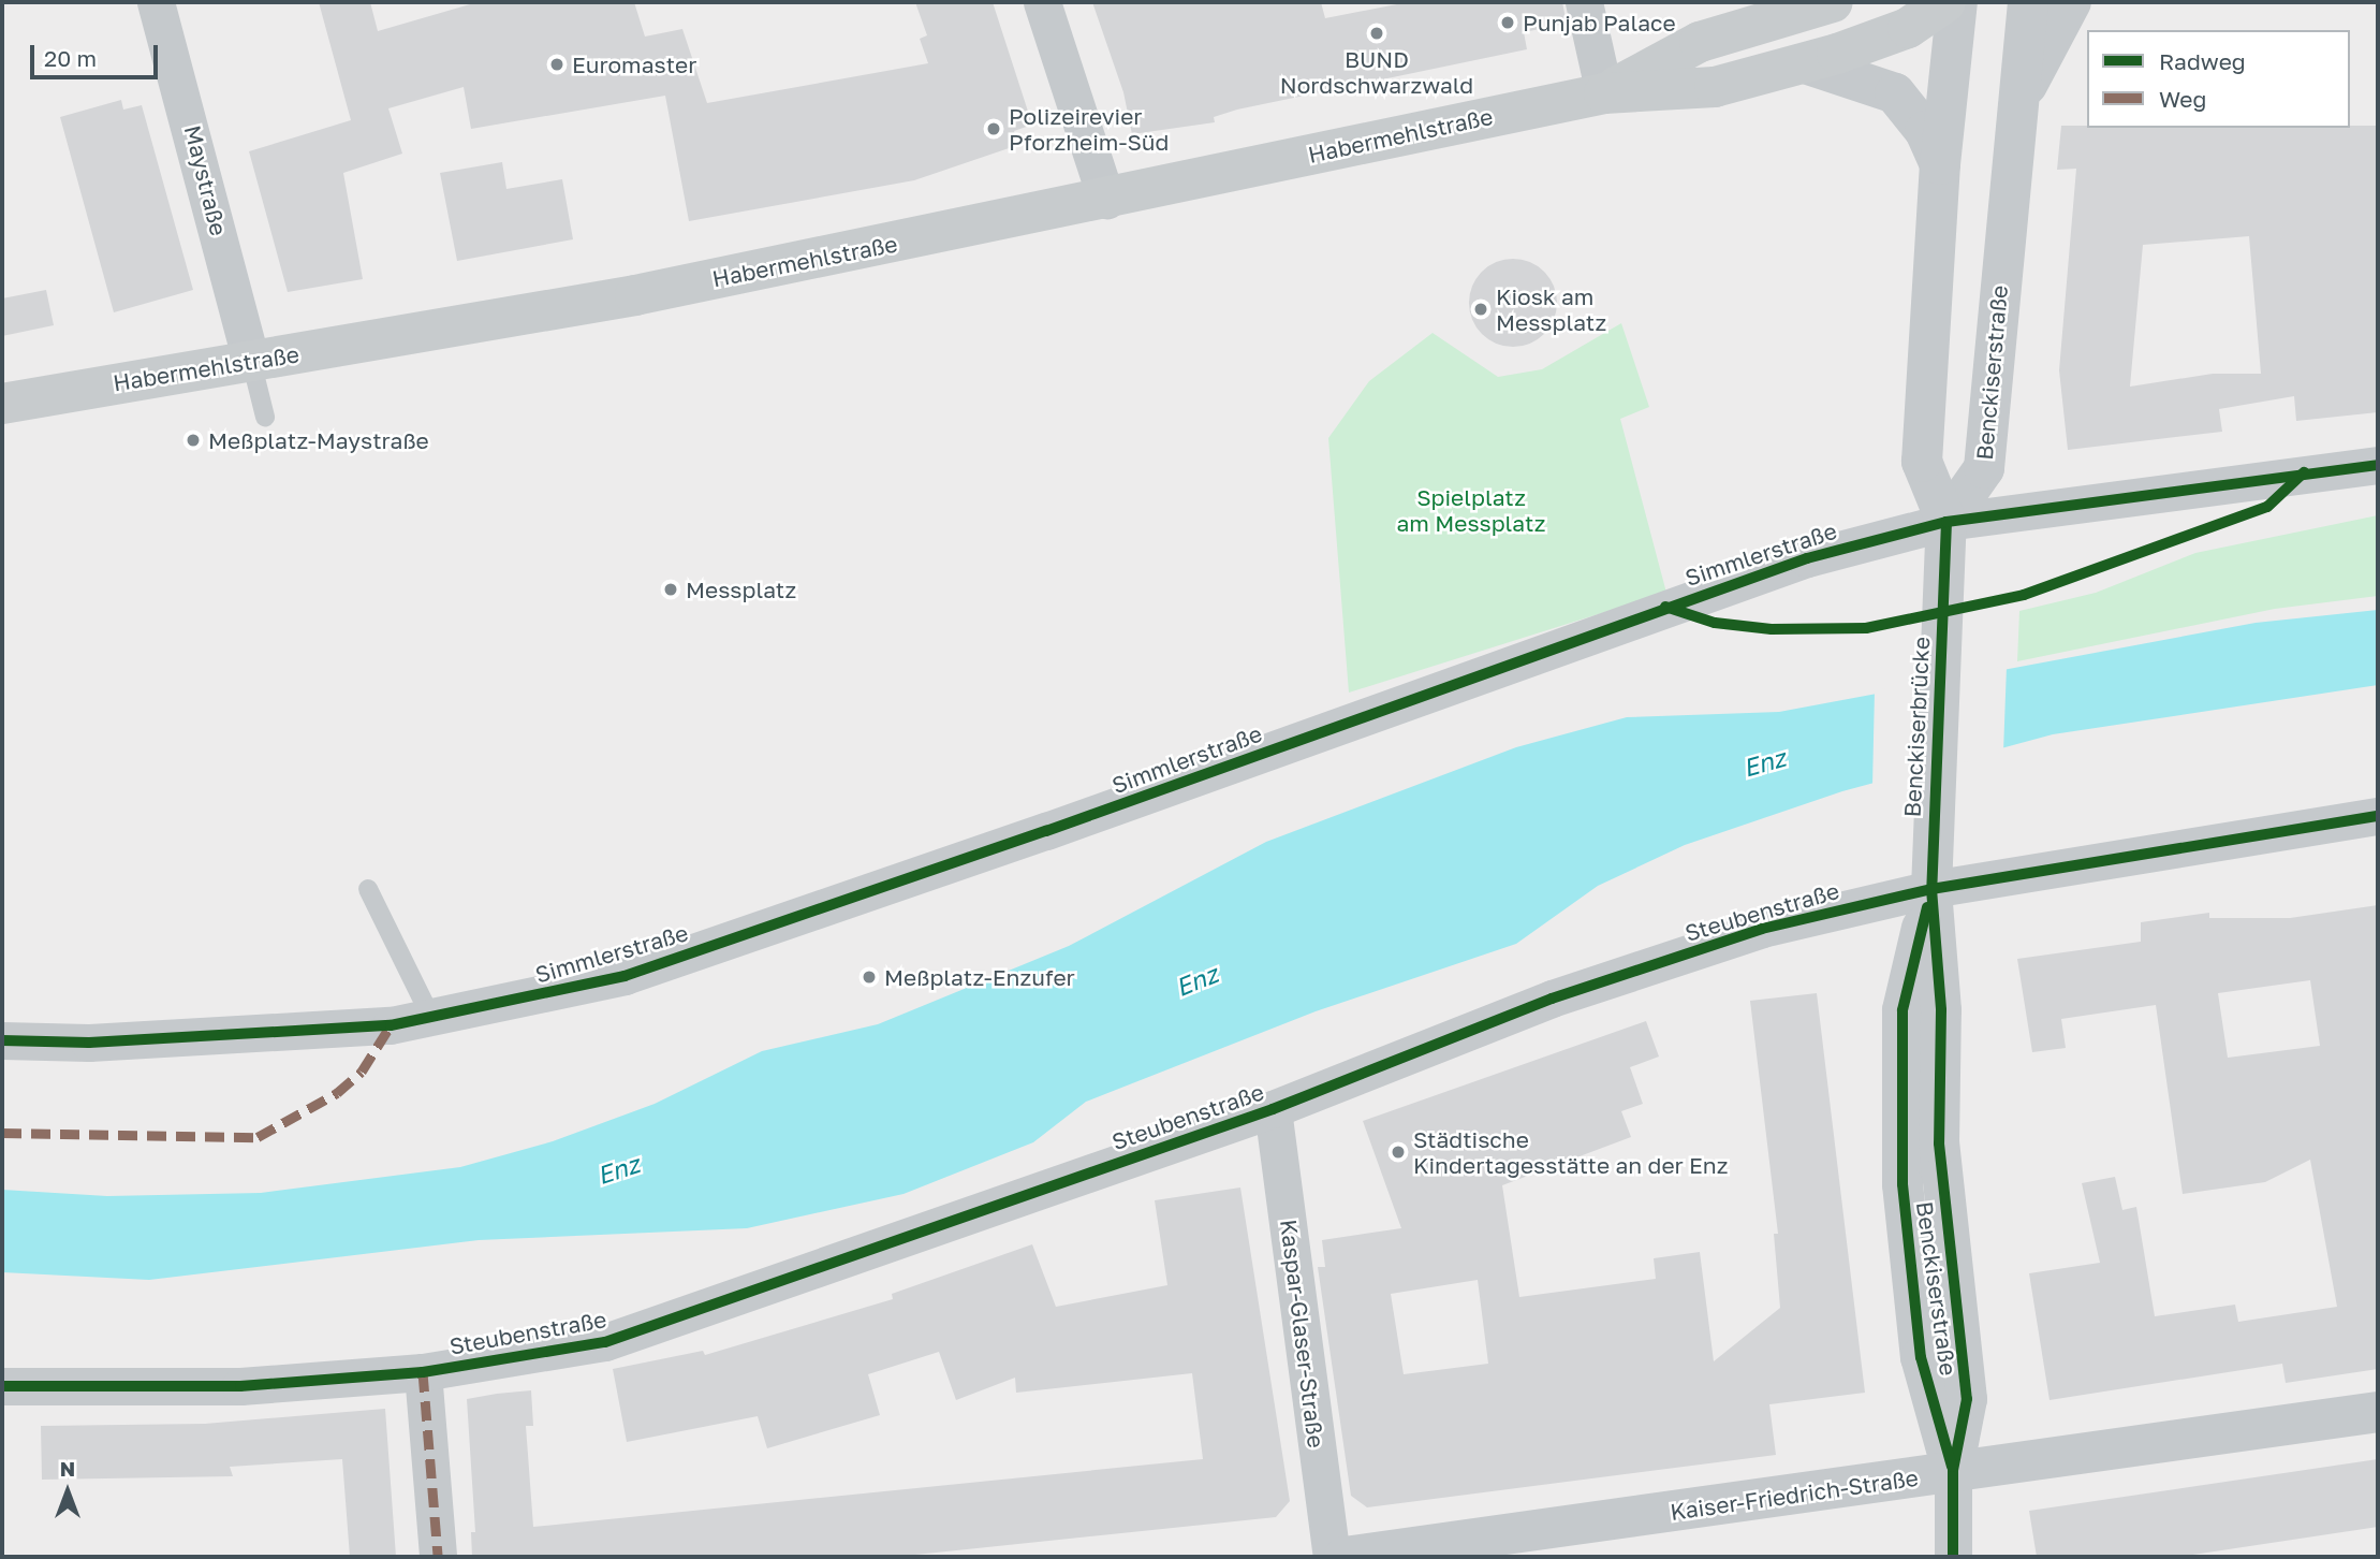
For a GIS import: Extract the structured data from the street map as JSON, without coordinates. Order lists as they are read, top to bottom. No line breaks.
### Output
{"streets":{"main road":["Habermehlstraße"],"street":["Maystraße","Benckiserstraße","Simmlerstraße","Benckiserbrücke","Steubenstraße","Kaspar-Glaser-Straße","Kaiser-Friedrich-Straße"]},"crossings":[["Habermehlstraße","Maystraße"],["Benckiserstraße","Simmlerstraße"],["Benckiserstraße","Benckiserbrücke"],["Benckiserstraße","Steubenstraße"],["Benckiserstraße","Kaiser-Friedrich-Straße"],["Simmlerstraße","Benckiserbrücke"],["Benckiserbrücke","Steubenstraße"],["Steubenstraße","Kaspar-Glaser-Straße"]],"water":["Enz"],"parks":["Spielplatz am Messplatz"],"places":["Punjab Palace","BUND Nordschwarzwald","Euromaster","Polizeirevier Pforzheim-Süd","Kiosk am Messplatz","Meßplatz-Maystraße","Messplatz","Meßplatz-Enzufer","Städtische Kindertagesstätte an der Enz"],"legend":["Radweg","Weg"],"scale_bar":"20 m","north":"top"}
